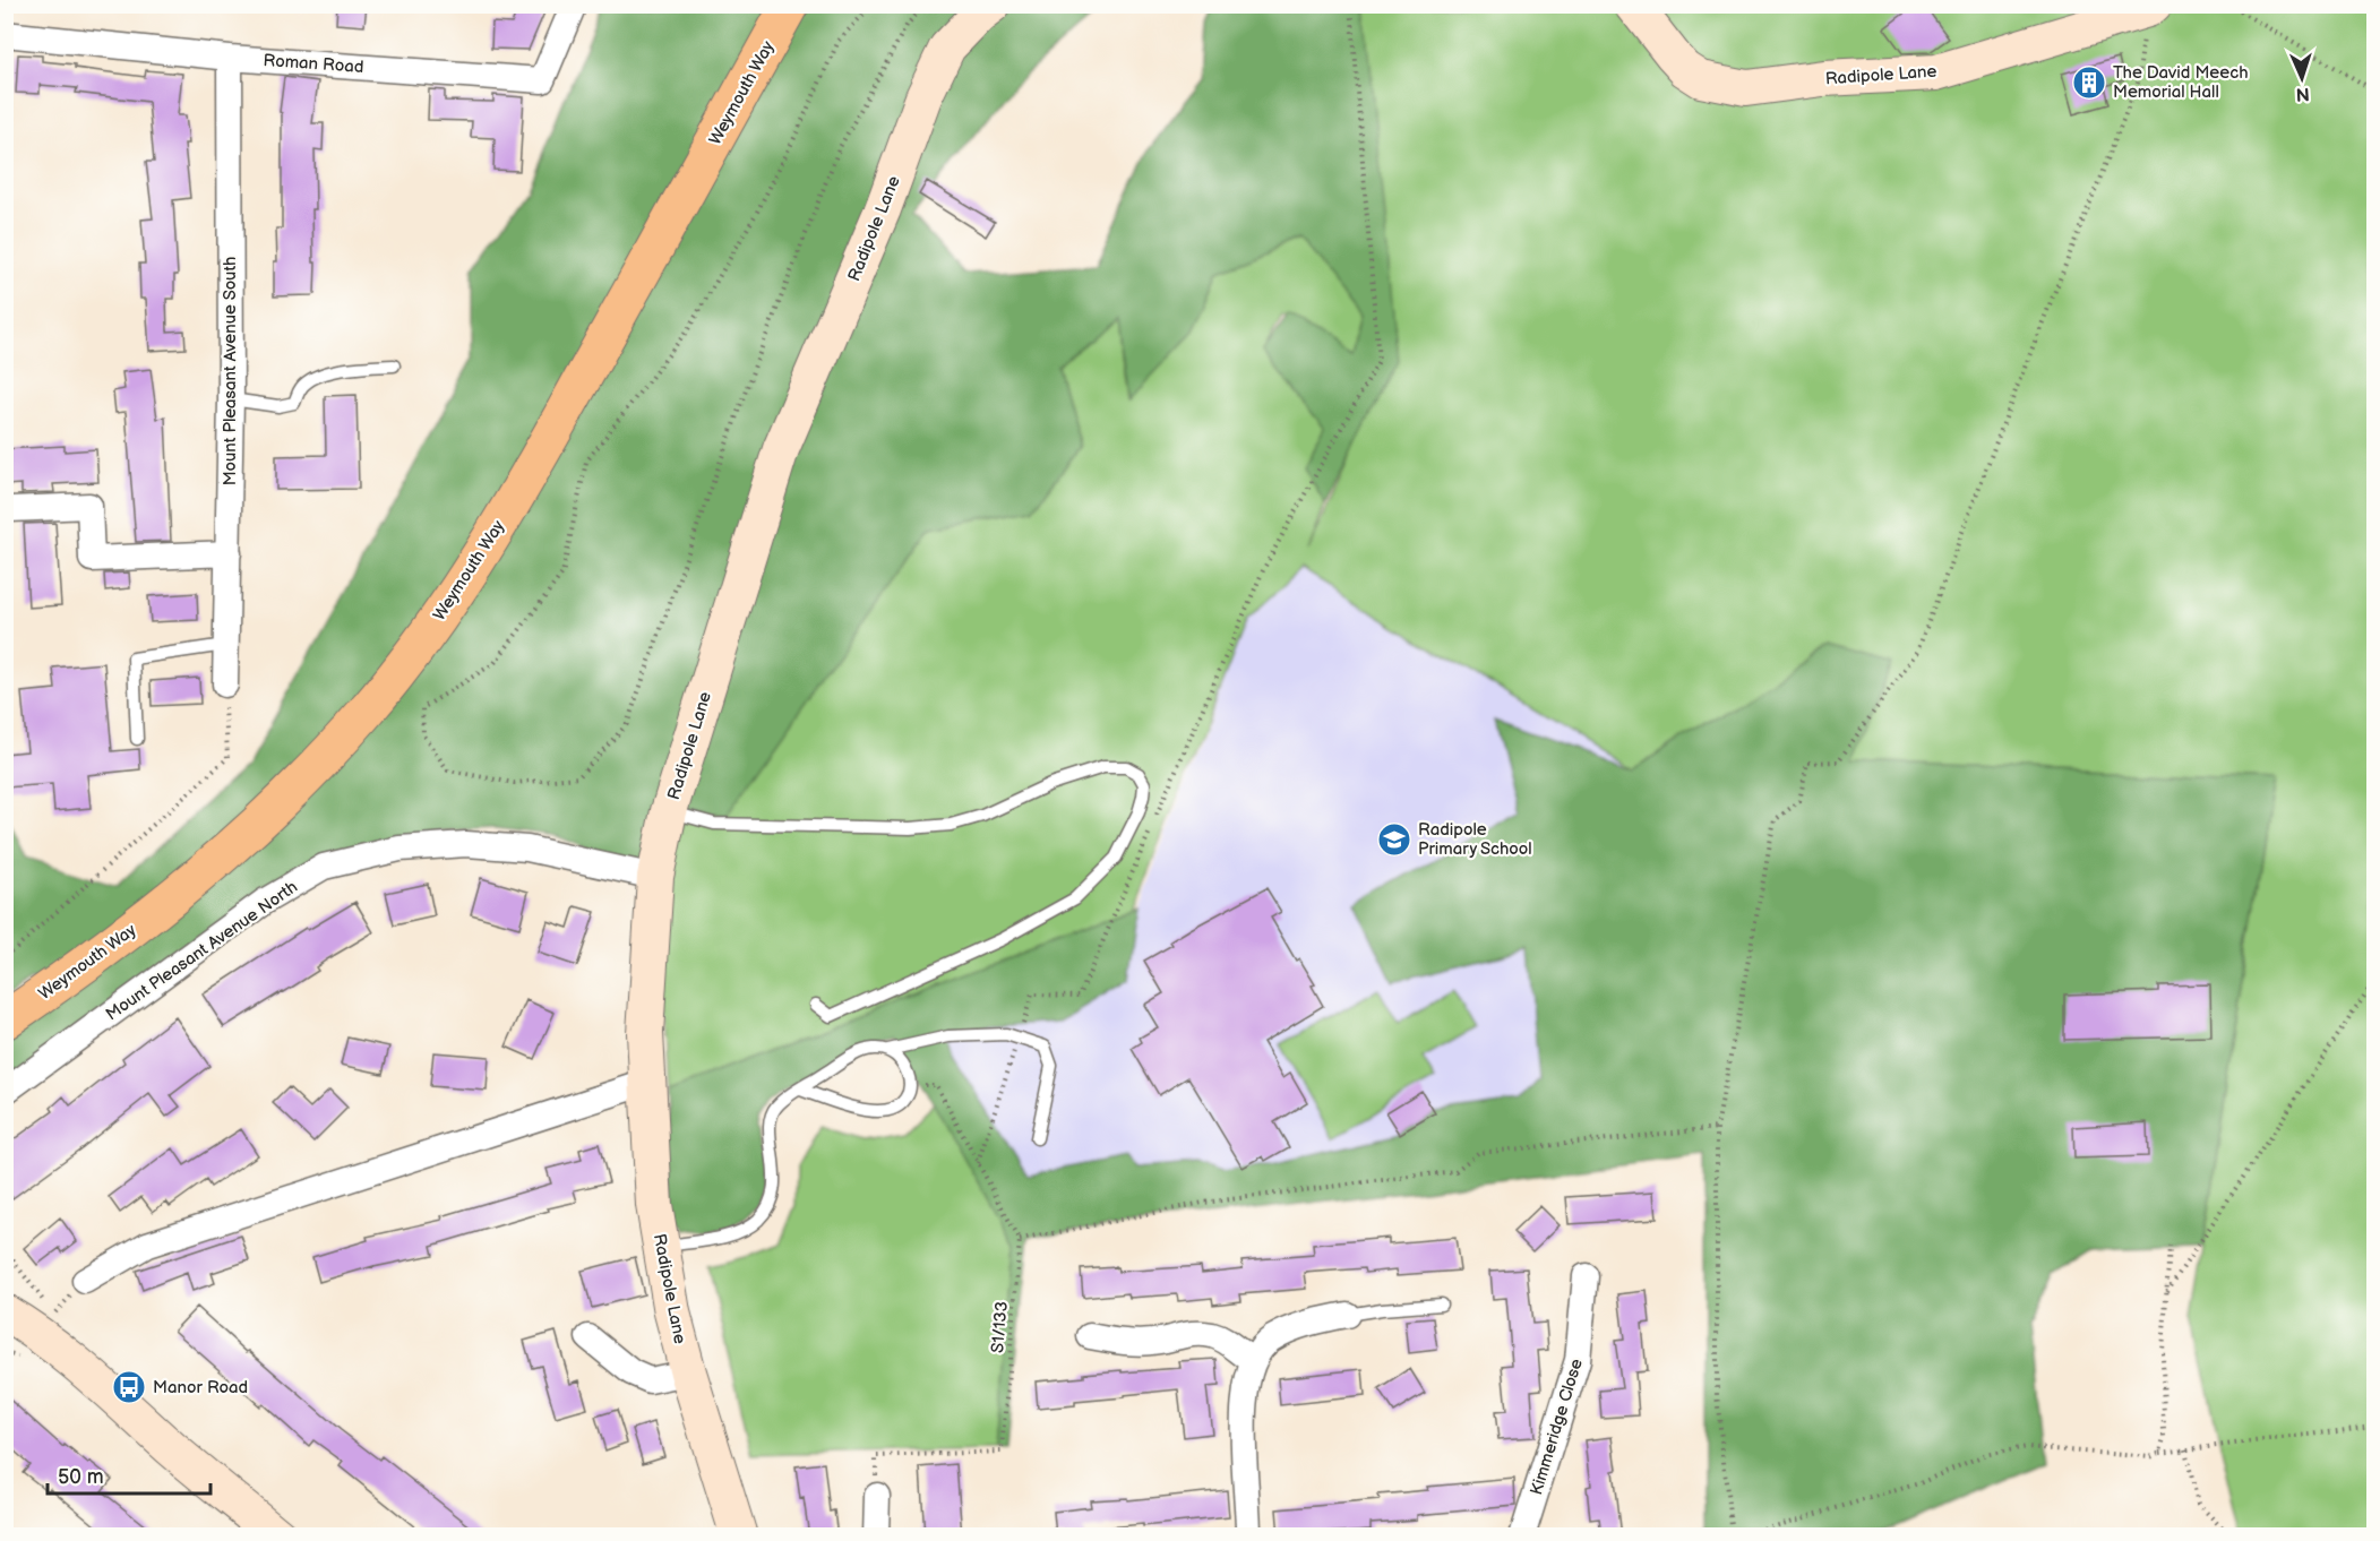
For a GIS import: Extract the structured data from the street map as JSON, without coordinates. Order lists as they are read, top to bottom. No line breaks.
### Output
{"streets":{"highway":["Weymouth Way"],"street":["Roman Road","Radipole Lane","Mount Pleasant Avenue South","Mount Pleasant Avenue North","Kimmeridge Close"],"path":["S1/133"]},"crossings":[["Roman Road","Mount Pleasant Avenue South"],["Radipole Lane","Mount Pleasant Avenue North"]],"places":{"building":["The David Meech Memorial Hall"],"school or university":["Radipole Primary School"],"bus stop":["Manor Road"]},"scale_bar":"50 m","north":"bottom"}
